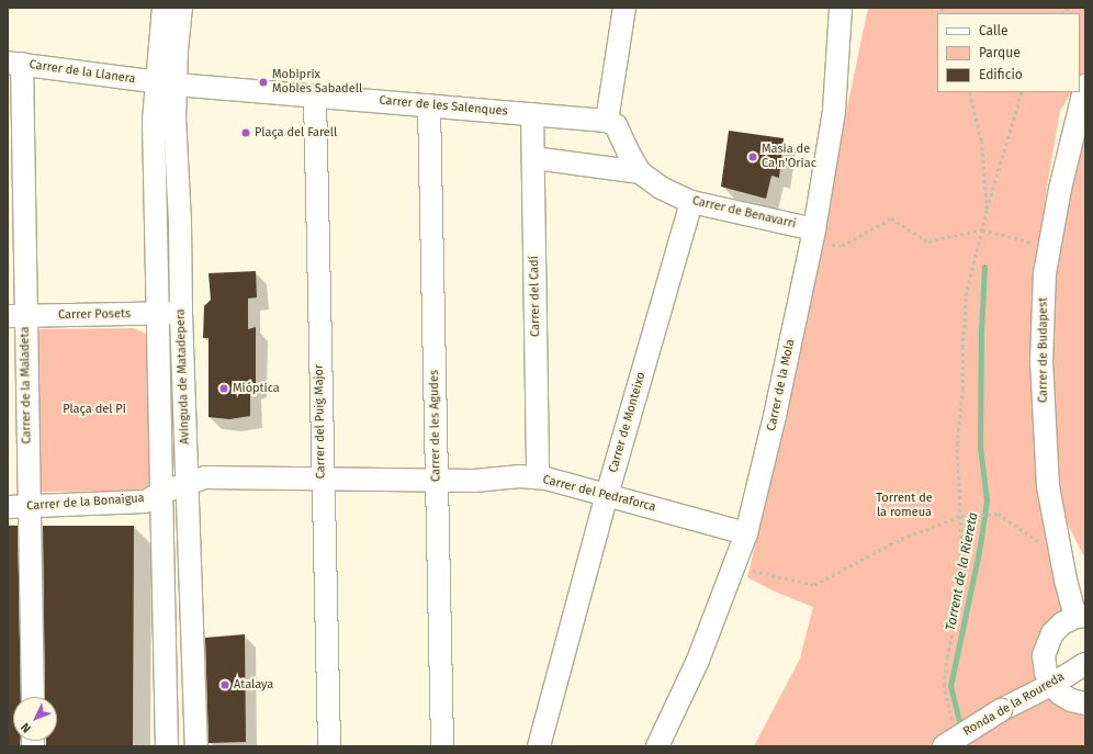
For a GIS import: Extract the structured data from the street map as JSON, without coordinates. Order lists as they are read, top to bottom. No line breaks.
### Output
{"streets":{"street":["Carrer de la Llanera","Carrer de les Salenques","Carrer de Benavarrí","Carrer del Cadí","Carrer Posets","Carrer de Budapest","Avinguda de Matadepera","Carrer de la Maladeta","Carrer de la Mola","Carrer del Puig Major","Carrer de Monteixo","Carrer de les Agudes","Carrer del Pedraforca","Carrer de la Bonaigua","Ronda de la Roureda"]},"crossings":[["Carrer de la Llanera","Carrer de les Salenques"],["Carrer de la Llanera","Avinguda de Matadepera"],["Carrer de la Llanera","Carrer de la Maladeta"],["Carrer de les Salenques","Carrer de Benavarrí"],["Carrer de les Salenques","Carrer del Cadí"],["Carrer de les Salenques","Avinguda de Matadepera"],["Carrer de les Salenques","Carrer del Puig Major"],["Carrer de les Salenques","Carrer de les Agudes"],["Carrer de Benavarrí","Carrer de la Mola"],["Carrer de Benavarrí","Carrer de Monteixo"],["Carrer del Cadí","Carrer del Pedraforca"],["Carrer Posets","Avinguda de Matadepera"],["Carrer Posets","Carrer de la Maladeta"],["Avinguda de Matadepera","Carrer del Pedraforca"],["Avinguda de Matadepera","Carrer de la Bonaigua"],["Carrer de la Maladeta","Carrer de la Bonaigua"],["Carrer de la Mola","Carrer del Pedraforca"],["Carrer del Puig Major","Carrer del Pedraforca"],["Carrer de Monteixo","Carrer del Pedraforca"],["Carrer de les Agudes","Carrer del Pedraforca"],["Carrer del Pedraforca","Carrer de la Bonaigua"]],"water":["Torrent de la Riereta"],"parks":["Plaça del Pi","Torrent de la romeua"],"places":["Mobiprix Mobles Sabadell","Plaça del Farell","Masia de Ca n'Oriac","Mióptica","Atalaya"],"legend":["Calle","Parque","Edificio"],"north":"bottom left"}
